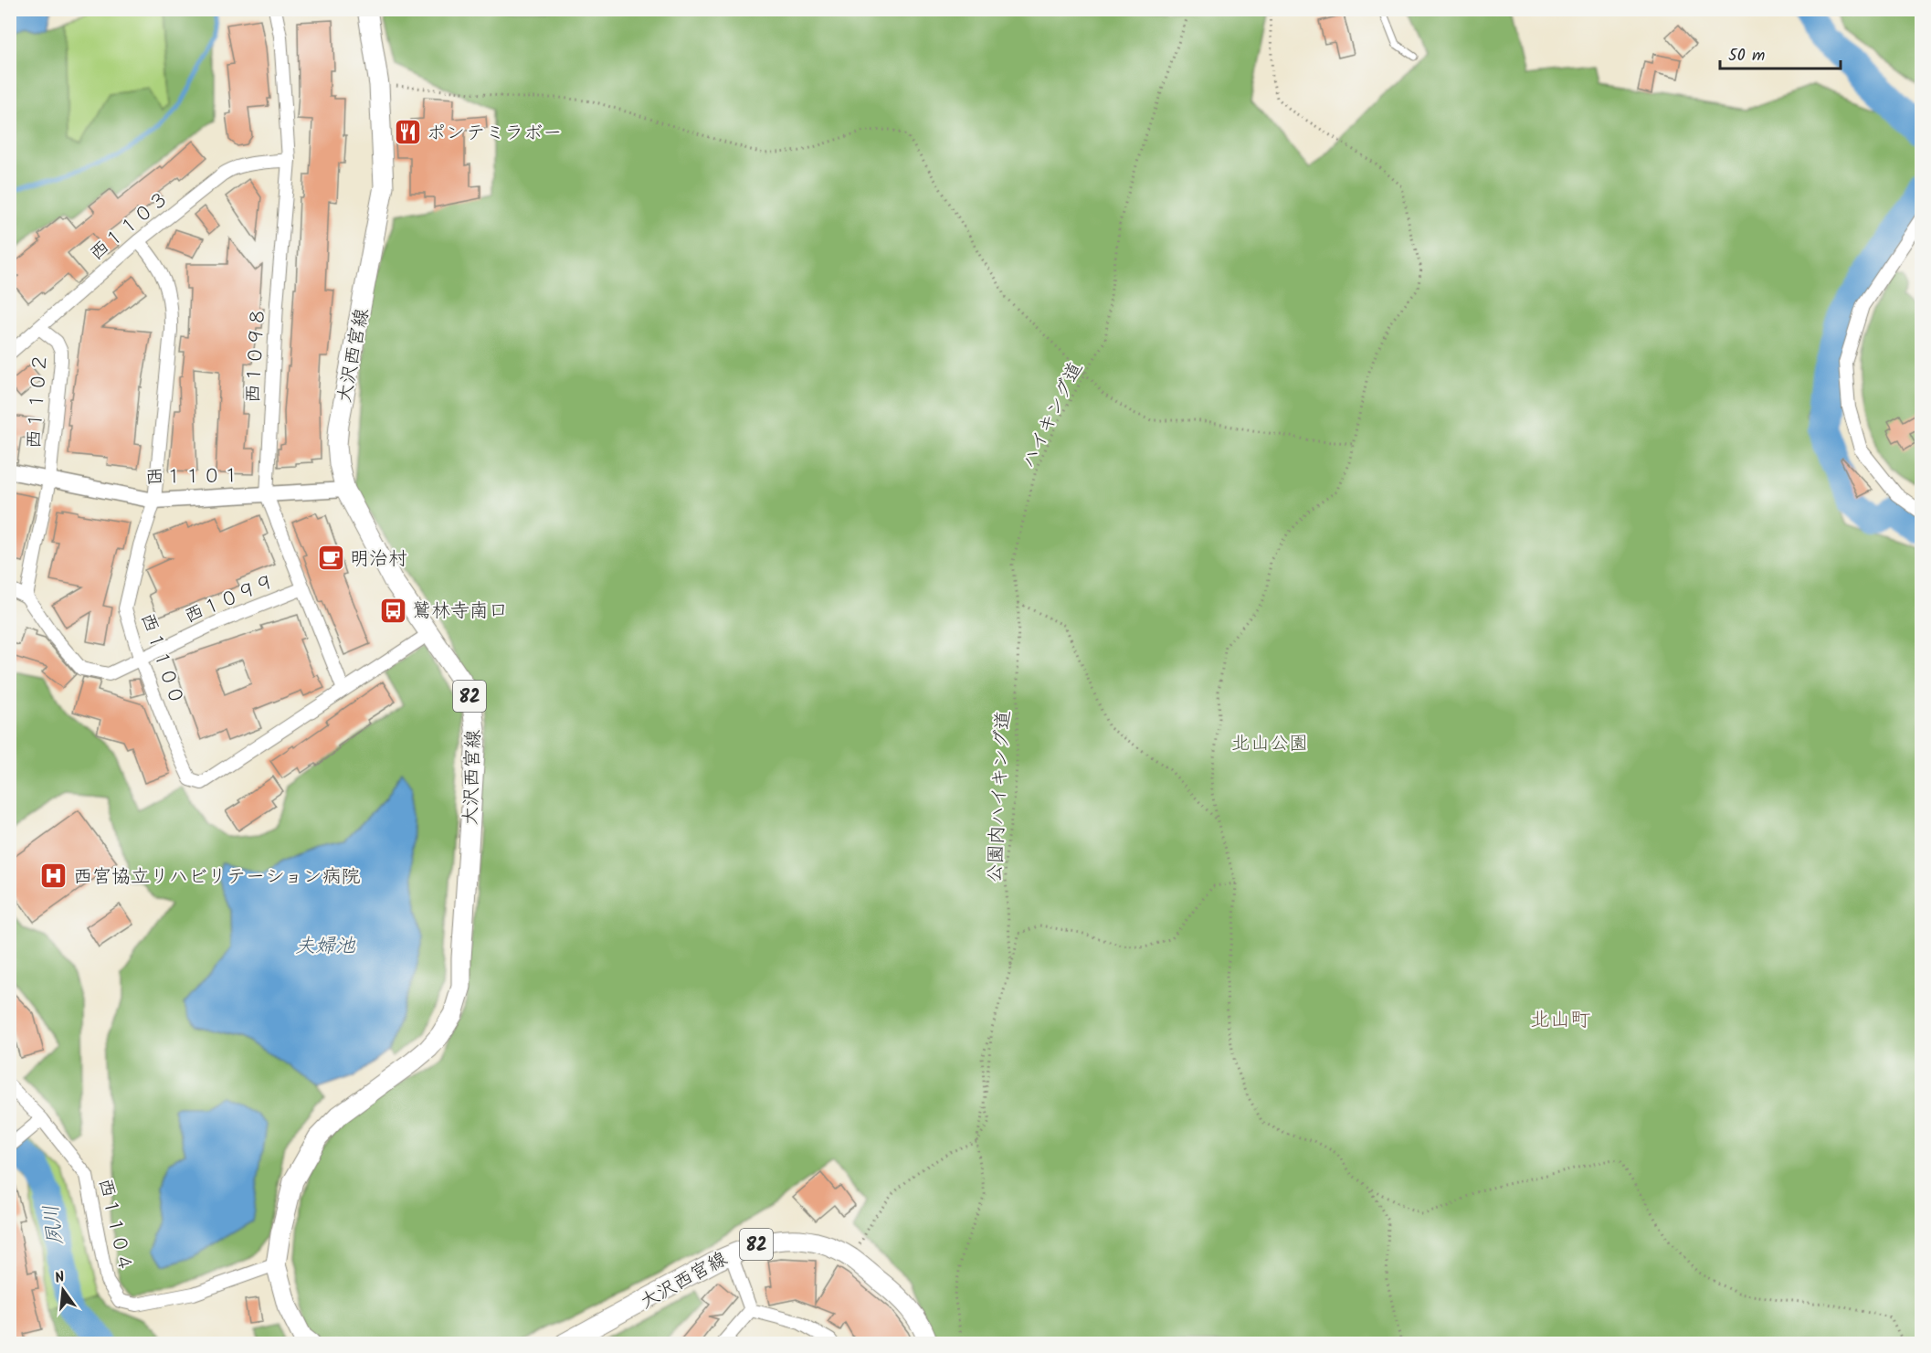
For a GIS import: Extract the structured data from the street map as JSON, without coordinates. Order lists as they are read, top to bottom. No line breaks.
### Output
{"streets":{"main road":["大沢西宮線","82"],"street":["西１１０３","西１０９８","西１１０２","西１１０１","西１０９９","西１１００","西１１０４"],"path":["ハイキング道","公園内ハイキング道"]},"crossings":[["西１１０３","西１０９８"],["西１１０３","西１１０２"],["西１１０３","西１１００"],["西１０９８","西１１０１"],["西１０９８","西１０９９"],["西１０９８","西１１００"],["大沢西宮線","西１１０１"],["大沢西宮線","西１１００"],["大沢西宮線","西１１０４"],["西１１０２","西１１０１"],["西１１０２","西１０９９"],["ハイキング道","公園内ハイキング道"],["西１１０１","西１１００"],["西１０９９","西１１００"]],"districts":["北山町"],"water":["夫婦池","夙川"],"parks":["北山公園"],"places":{"restaurant":["ポンテミラボー"],"cafe":["明治村"],"bus stop":["鷲林寺南口"],"hospital":["西宮協立リハビリテーション病院"]},"scale_bar":"50 m","north":"top"}
